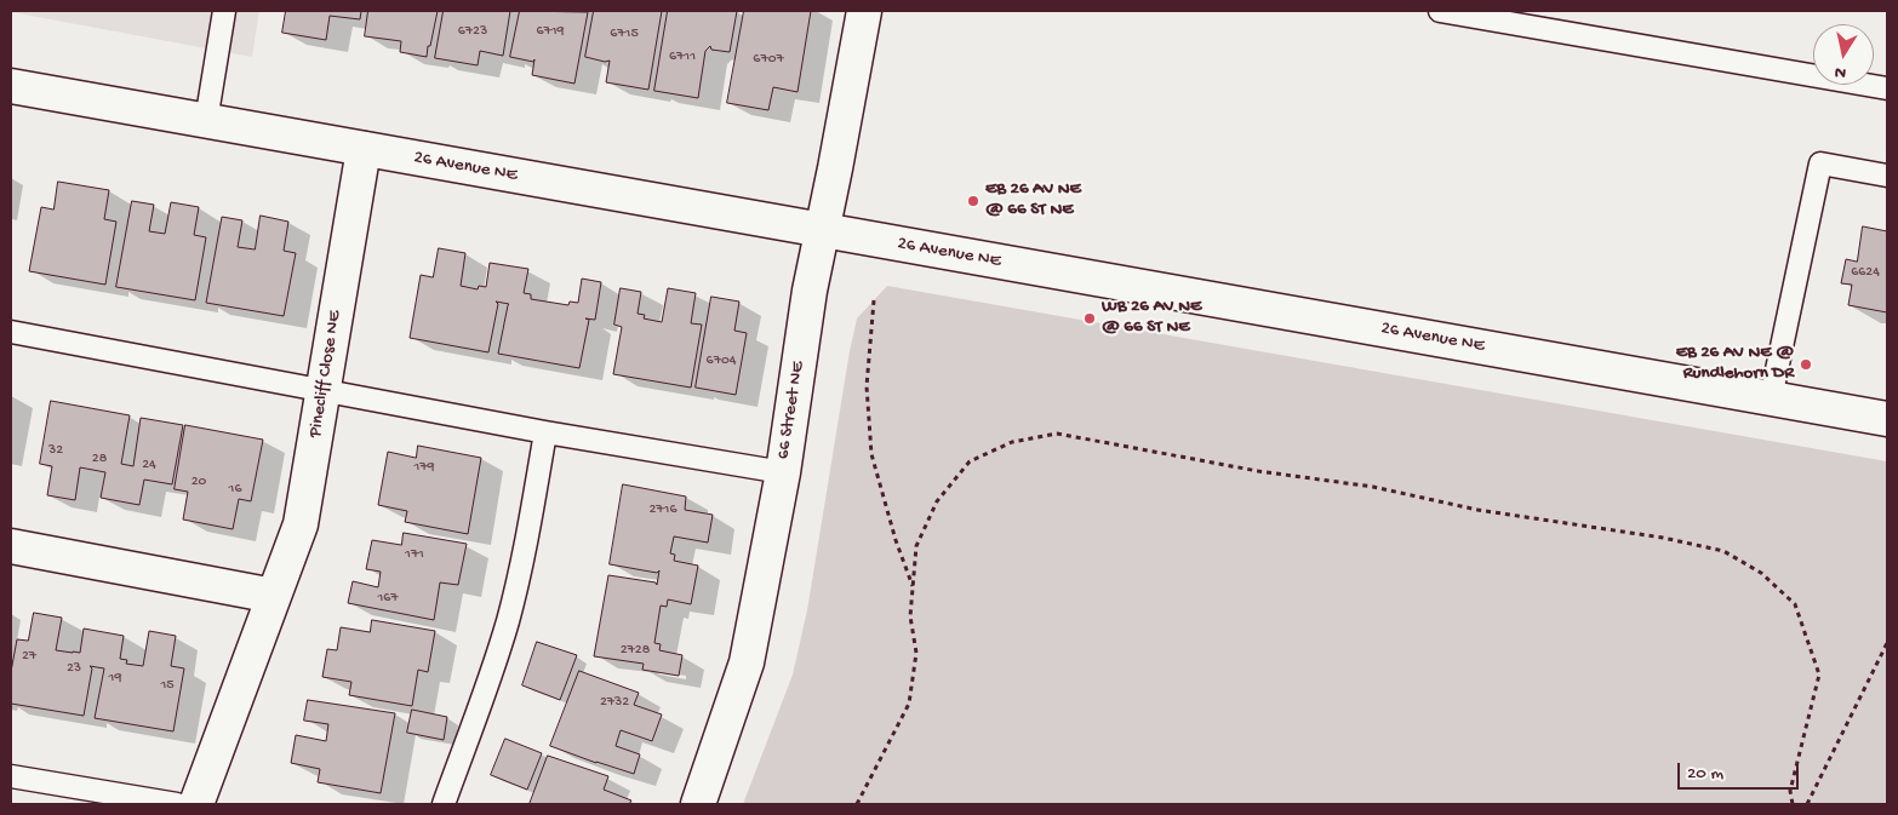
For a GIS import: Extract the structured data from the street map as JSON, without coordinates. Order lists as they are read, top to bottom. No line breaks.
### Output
{"streets":{"street":["26 Avenue NE","Pinecliff Close NE","66 Street NE"]},"crossings":[["26 Avenue NE","Pinecliff Close NE"],["26 Avenue NE","66 Street NE"]],"places":["EB 26 AV NE @ 66 ST NE","WB 26 AV NE @ 66 ST NE","EB 26 AV NE @ Rundlehorn DR"],"house_numbers":["6723","6719","6715","6711","6707","6624","6704","32","28","24","179","20","16","2716","171","167","2728","27","23","19","15","2732"],"scale_bar":"20 m","north":"bottom"}
